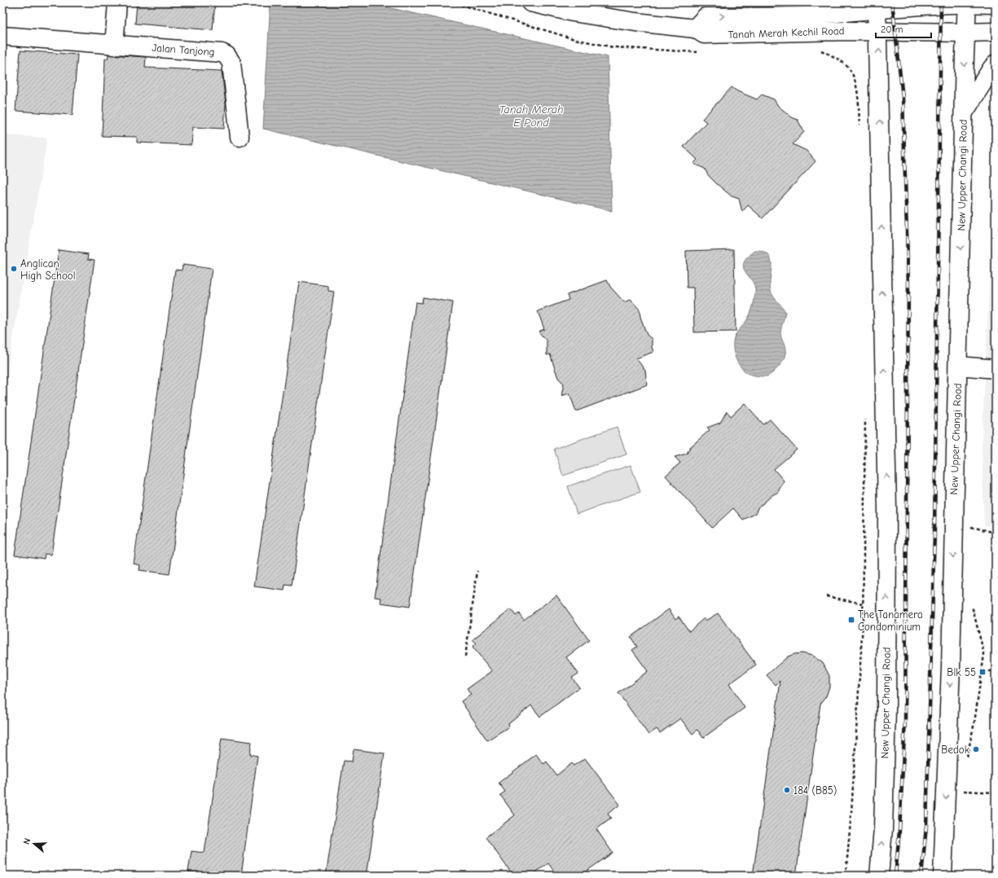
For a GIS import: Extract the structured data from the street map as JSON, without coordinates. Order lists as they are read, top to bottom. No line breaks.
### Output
{"streets":{"main road":["Tanah Merah Kechil Road","Jalan Tanjong","New Upper Changi Road"]},"crossings":[["Tanah Merah Kechil Road","New Upper Changi Road"]],"water":["Tanah Merah E Pond"],"places":{"other":["Anglican High School","Bedok","184 (B85)"],"transit":["The Tanamera Condominium","Blk 55"]},"scale_bar":"20 m","north":"left"}
